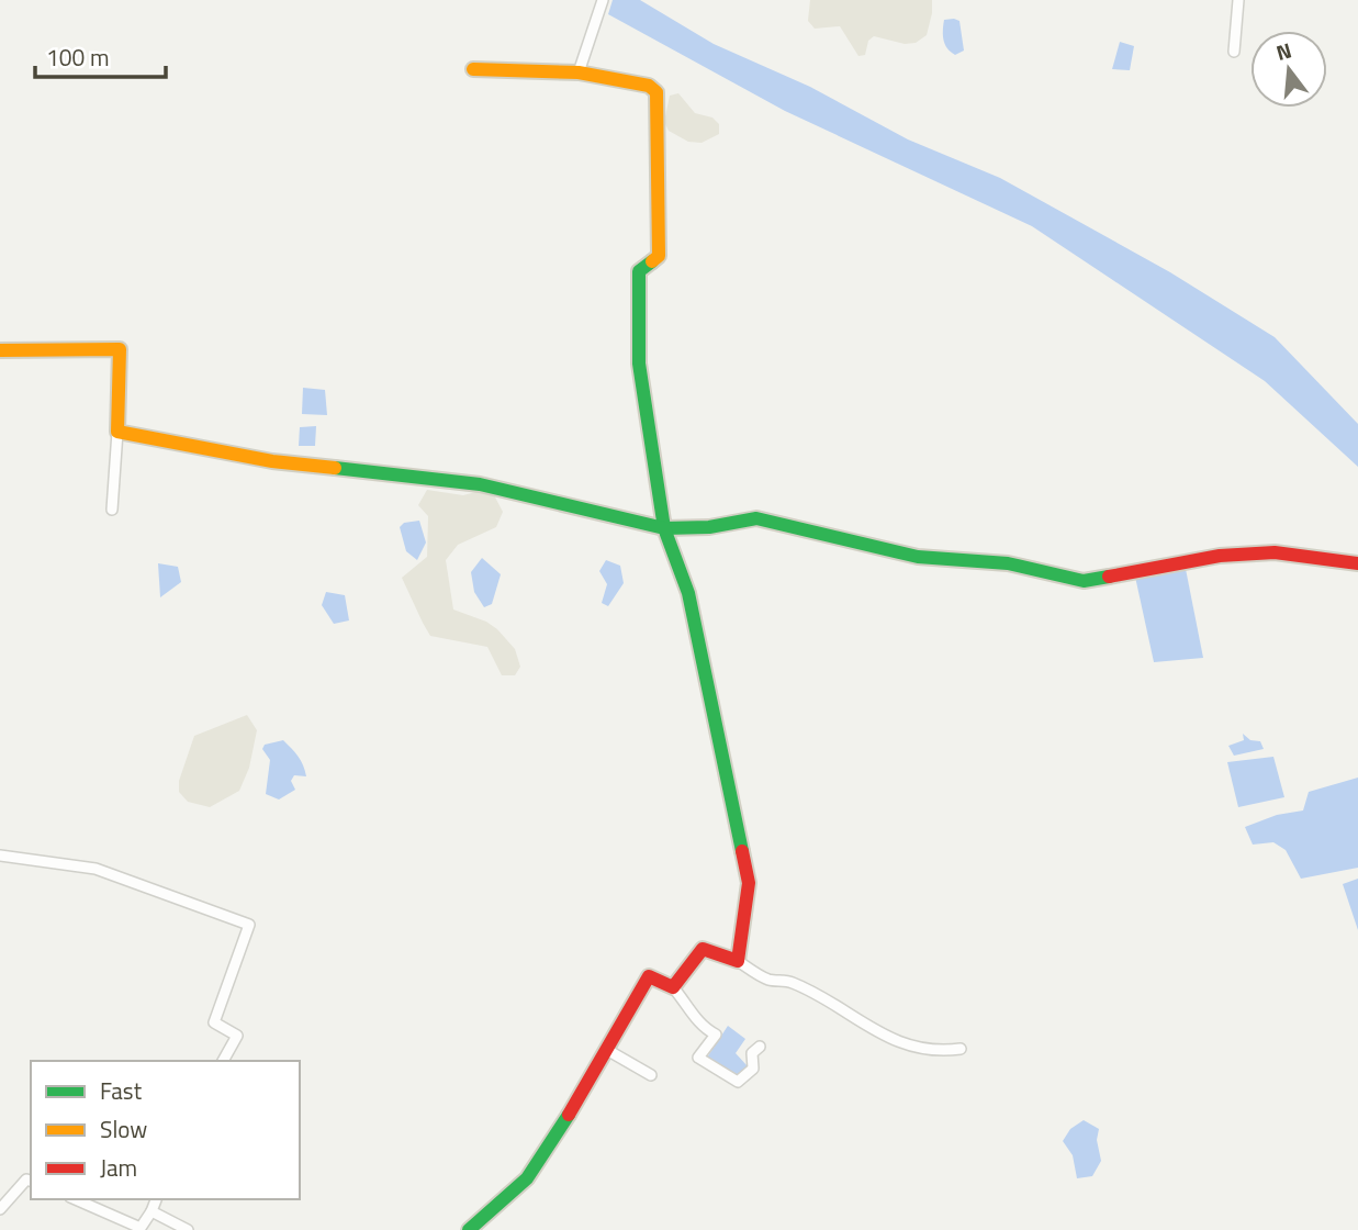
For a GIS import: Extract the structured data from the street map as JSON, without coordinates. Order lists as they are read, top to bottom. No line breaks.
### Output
{"legend":["Fast","Slow","Jam"],"scale_bar":"100 m","north":"top"}
